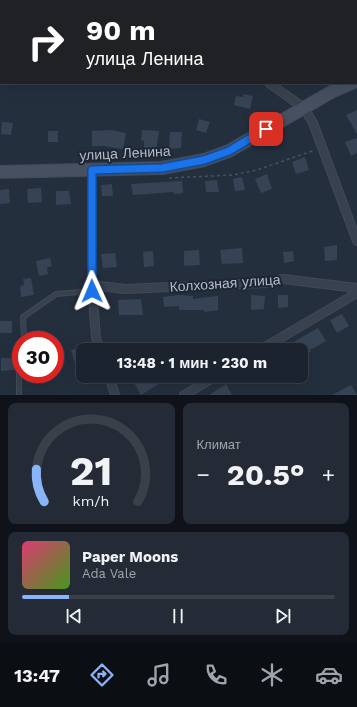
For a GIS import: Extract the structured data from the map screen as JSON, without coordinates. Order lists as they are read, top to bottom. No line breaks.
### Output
{"streets":{"street":["улица Ленина","Колхозная улица"]},"page":{"turn":["90 m","улица Ленина"],"limit":"30","trip":"13:48 · 1 мин · 230 m","tile":"Климат","heat":["−","20.5°","+"],"song":["Paper Moons","Ada Vale"],"tabs":"13:47","gauge":["21","km/h"]}}
